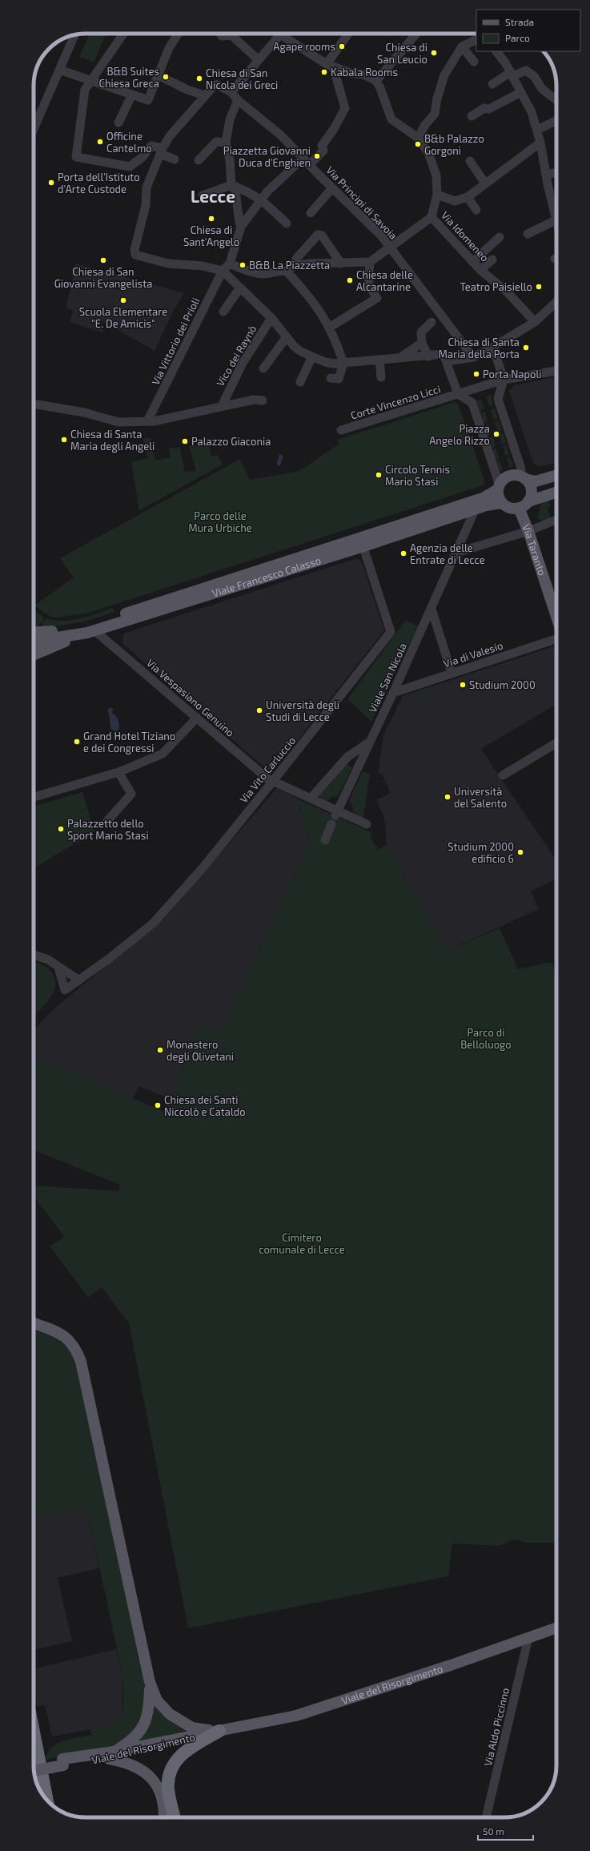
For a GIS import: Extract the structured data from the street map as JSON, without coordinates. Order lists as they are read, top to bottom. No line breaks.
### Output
{"streets":{"main road":["Via Taranto","Viale Francesco Calasso","Viale del Risorgimento"],"street":["Via Principi di Savoia","Via Idomeneo","Via Vittorio dei Prioli","Vico dei Raynò","Corte Vincenzo Licci","Via di Valesio","Viale San Nicola","Via Vespasiano Genuino","Via Vito Carluccio","Via Aldo Piccinno"]},"crossings":[["Via Taranto","Viale Francesco Calasso"],["Viale Francesco Calasso","Viale San Nicola"],["Viale Francesco Calasso","Via Vespasiano Genuino"],["Viale Francesco Calasso","Via Vito Carluccio"],["Via di Valesio","Viale San Nicola"],["Via Vespasiano Genuino","Via Vito Carluccio"],["Viale del Risorgimento","Via Aldo Piccinno"]],"districts":["Lecce"],"parks":["Parco delle Mura Urbiche","Parco di Belloluogo","Cimitero comunale di Lecce"],"places":["Agape rooms","Chiesa di San Leucio","Kabala Rooms","B&B Suites Chiesa Greca","Chiesa di San Nicola dei Greci","Officine Cantelmo","B&b Palazzo Gorgoni","Piazzetta Giovanni Duca d'Enghien","Porta dell'Istituto d'Arte Custode","Chiesa di Sant'Angelo","Chiesa di San Giovanni Evangelista","B&B La Piazzetta","Chiesa delle Alcantarine","Teatro Paisiello","Scuola Elementare \"E. De Amicis\"","Chiesa di Santa Maria della Porta","Porta Napoli","Piazza Angelo Rizzo","Chiesa di Santa Maria degli Angeli","Palazzo Giaconia","Circolo Tennis Mario Stasi","Agenzia delle Entrate di Lecce","Studium 2000","Università degli Studi di Lecce","Grand Hotel Tiziano e dei Congressi","Università del Salento","Palazzetto dello Sport Mario Stasi","Studium 2000 edificio 6","Monastero degli Olivetani","Chiesa dei Santi Niccolò e Cataldo"],"legend":["Strada","Parco"],"scale_bar":"50 m"}
